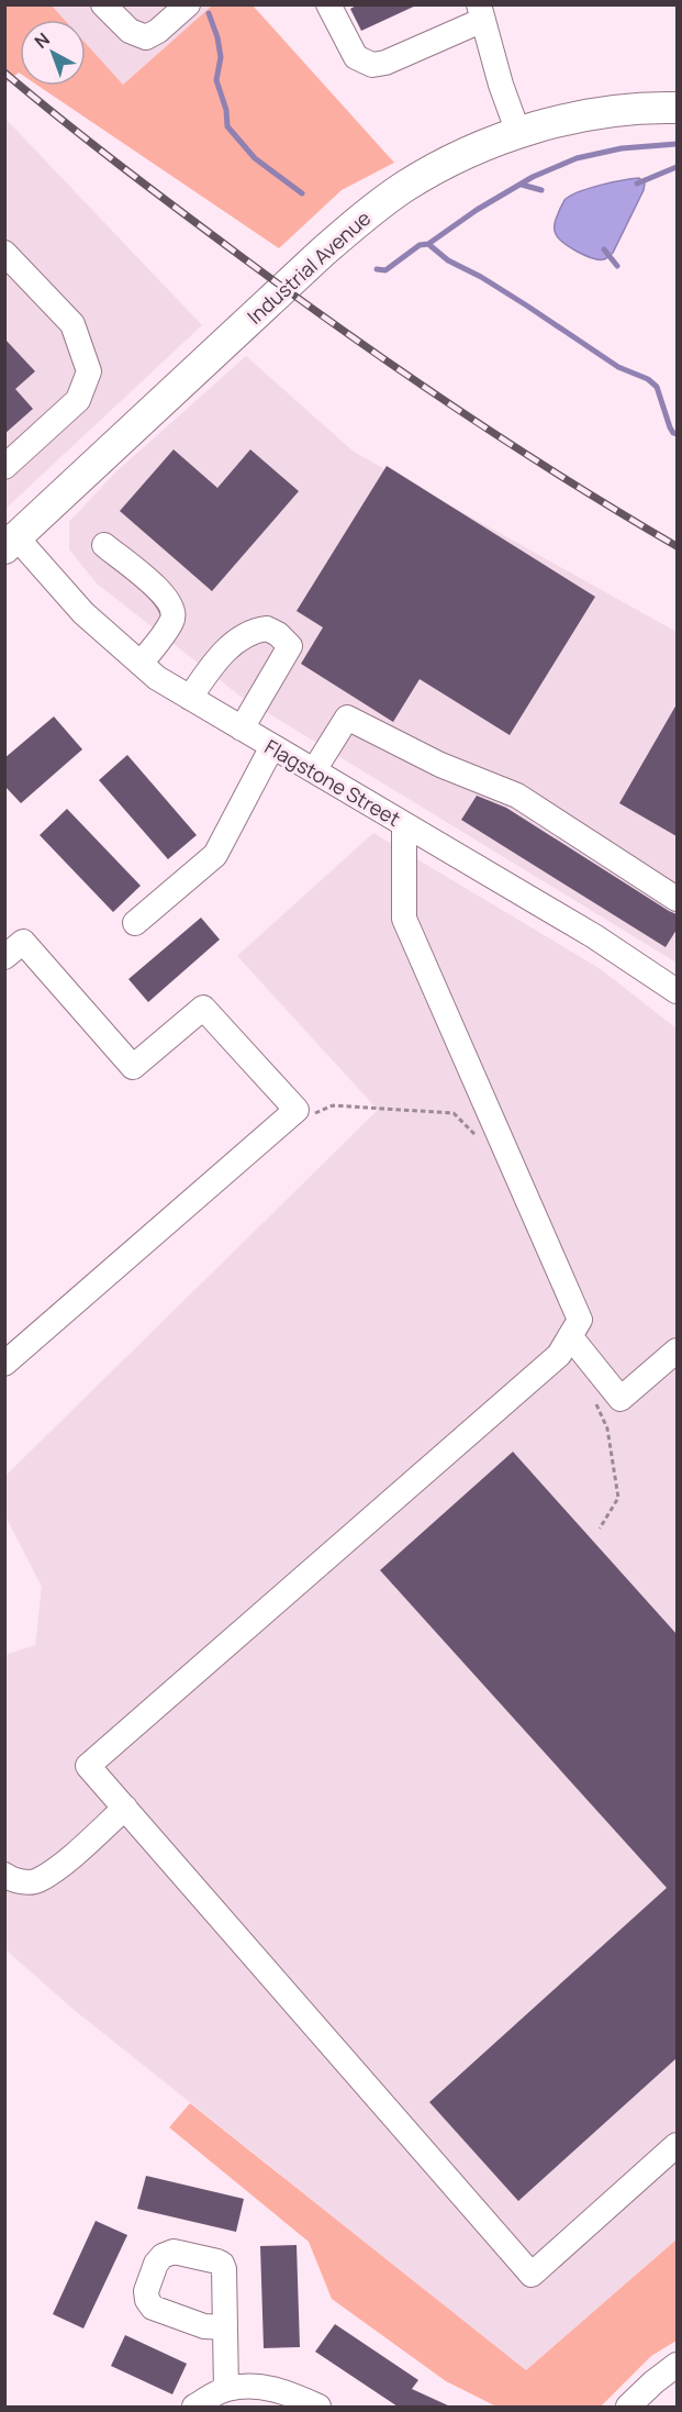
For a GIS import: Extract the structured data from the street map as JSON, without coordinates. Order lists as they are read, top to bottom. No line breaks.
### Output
{"streets":{"main road":["Industrial Avenue"],"street":["Flagstone Street"]},"crossings":[["Industrial Avenue","Flagstone Street"]],"north":"top left"}
